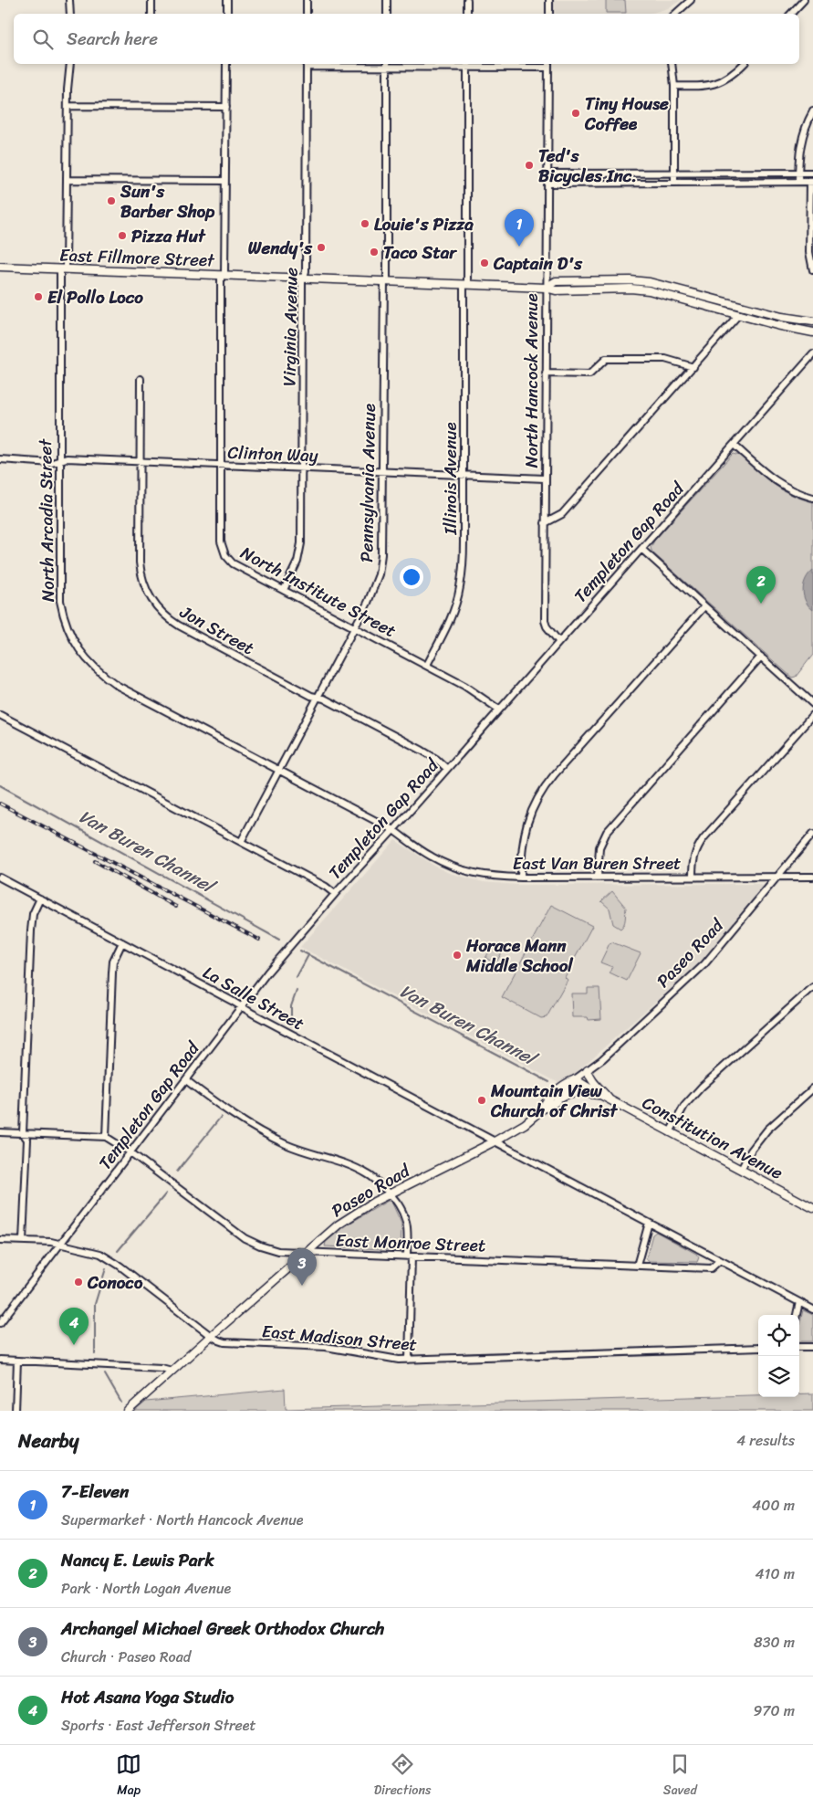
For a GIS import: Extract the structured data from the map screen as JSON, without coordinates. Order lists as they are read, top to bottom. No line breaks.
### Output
{"streets":{"main road":["East Fillmore Street","Paseo Road","Constitution Avenue"],"street":["Virginia Avenue","North Hancock Avenue","Clinton Way","Illinois Avenue","Pennsylvania Avenue","North Arcadia Street","Templeton Gap Road","North Institute Street","Jon Street","East Van Buren Street","La Salle Street","East Monroe Street","East Madison Street"]},"crossings":[["East Fillmore Street","Virginia Avenue"],["East Fillmore Street","North Hancock Avenue"],["East Fillmore Street","Illinois Avenue"],["East Fillmore Street","Pennsylvania Avenue"],["East Fillmore Street","North Arcadia Street"],["East Fillmore Street","North Institute Street"],["Virginia Avenue","Clinton Way"],["Virginia Avenue","North Institute Street"],["North Hancock Avenue","Clinton Way"],["North Hancock Avenue","Templeton Gap Road"],["Clinton Way","Illinois Avenue"],["Clinton Way","Pennsylvania Avenue"],["Clinton Way","North Arcadia Street"],["Clinton Way","North Institute Street"],["Clinton Way","Jon Street"],["Illinois Avenue","North Institute Street"],["Pennsylvania Avenue","North Arcadia Street"],["Pennsylvania Avenue","North Institute Street"],["Pennsylvania Avenue","Jon Street"],["North Arcadia Street","Templeton Gap Road"],["North Arcadia Street","East Van Buren Street"],["Templeton Gap Road","North Institute Street"],["Templeton Gap Road","Jon Street"],["Templeton Gap Road","East Van Buren Street"],["Templeton Gap Road","La Salle Street"],["Templeton Gap Road","East Monroe Street"],["Templeton Gap Road","East Madison Street"],["East Van Buren Street","Paseo Road"],["Paseo Road","La Salle Street"],["Paseo Road","Constitution Avenue"],["Paseo Road","East Monroe Street"],["Paseo Road","East Madison Street"],["La Salle Street","East Monroe Street"]],"water":["Van Buren Channel"],"places":["Tiny House Coffee","Ted's Bicycles Inc.","Sun's Barber Shop","Louie's Pizza","Pizza Hut","Wendy's","Taco Star","Captain D's","El Pollo Loco","Horace Mann Middle School","Mountain View Church of Christ","Conoco"],"page":{"search":"Search here","pins":["1","2","3","4"],"heading":["Nearby","4 results"],"list":[{"mark":"1","name":"7-Eleven","note":"Supermarket · North Hancock Avenue","value":"400 m"},{"mark":"2","name":"Nancy E. Lewis Park","note":"Park · North Logan Avenue","value":"410 m"},{"mark":"3","name":"Archangel Michael Greek Orthodox Church","note":"Church · Paseo Road","value":"830 m"},{"mark":"4","name":"Hot Asana Yoga Studio","note":"Sports · East Jefferson Street","value":"970 m"}],"nav":["Map","Directions","Saved"]}}
